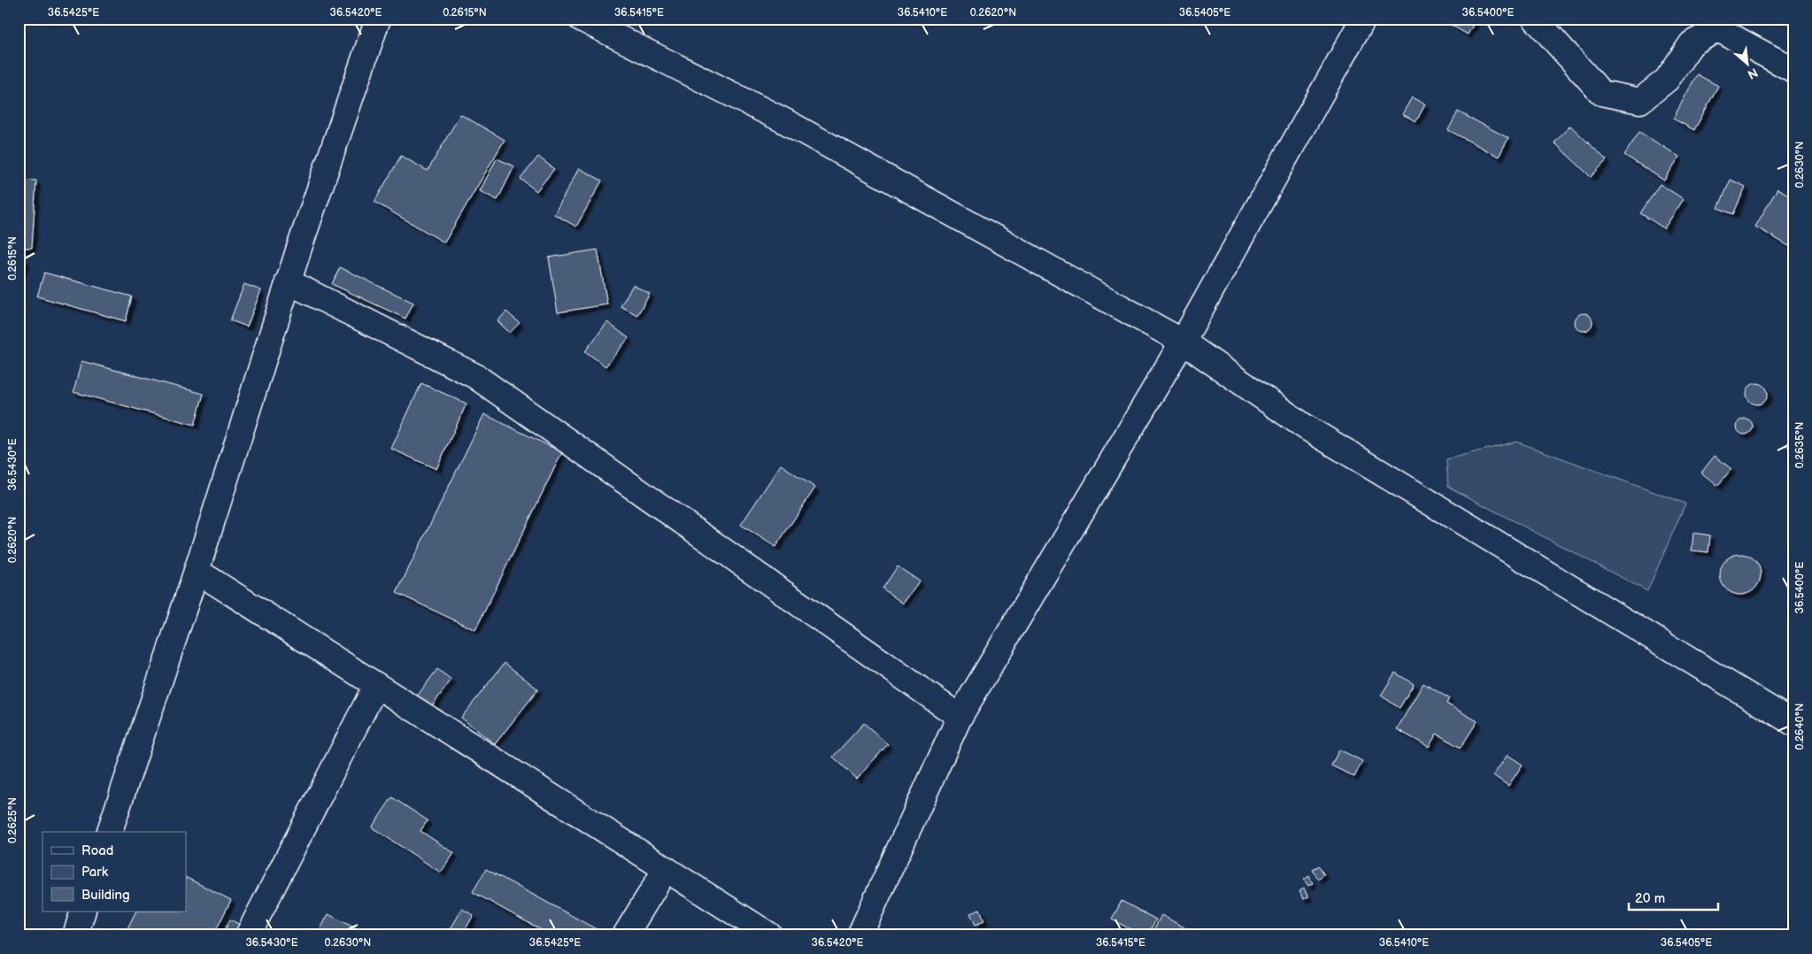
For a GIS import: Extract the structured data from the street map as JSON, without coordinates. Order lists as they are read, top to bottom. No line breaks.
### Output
{"legend":["Road","Park","Building"],"scale_bar":"20 m","north":"bottom right","coordinates":["36.5425°E","36.5420°E","0.2615°N","36.5415°E","36.5410°E","0.2620°N","36.5405°E","36.5400°E","0.2630°N","0.2635°N","36.5430°E","0.2640°N","0.2625°N"]}
